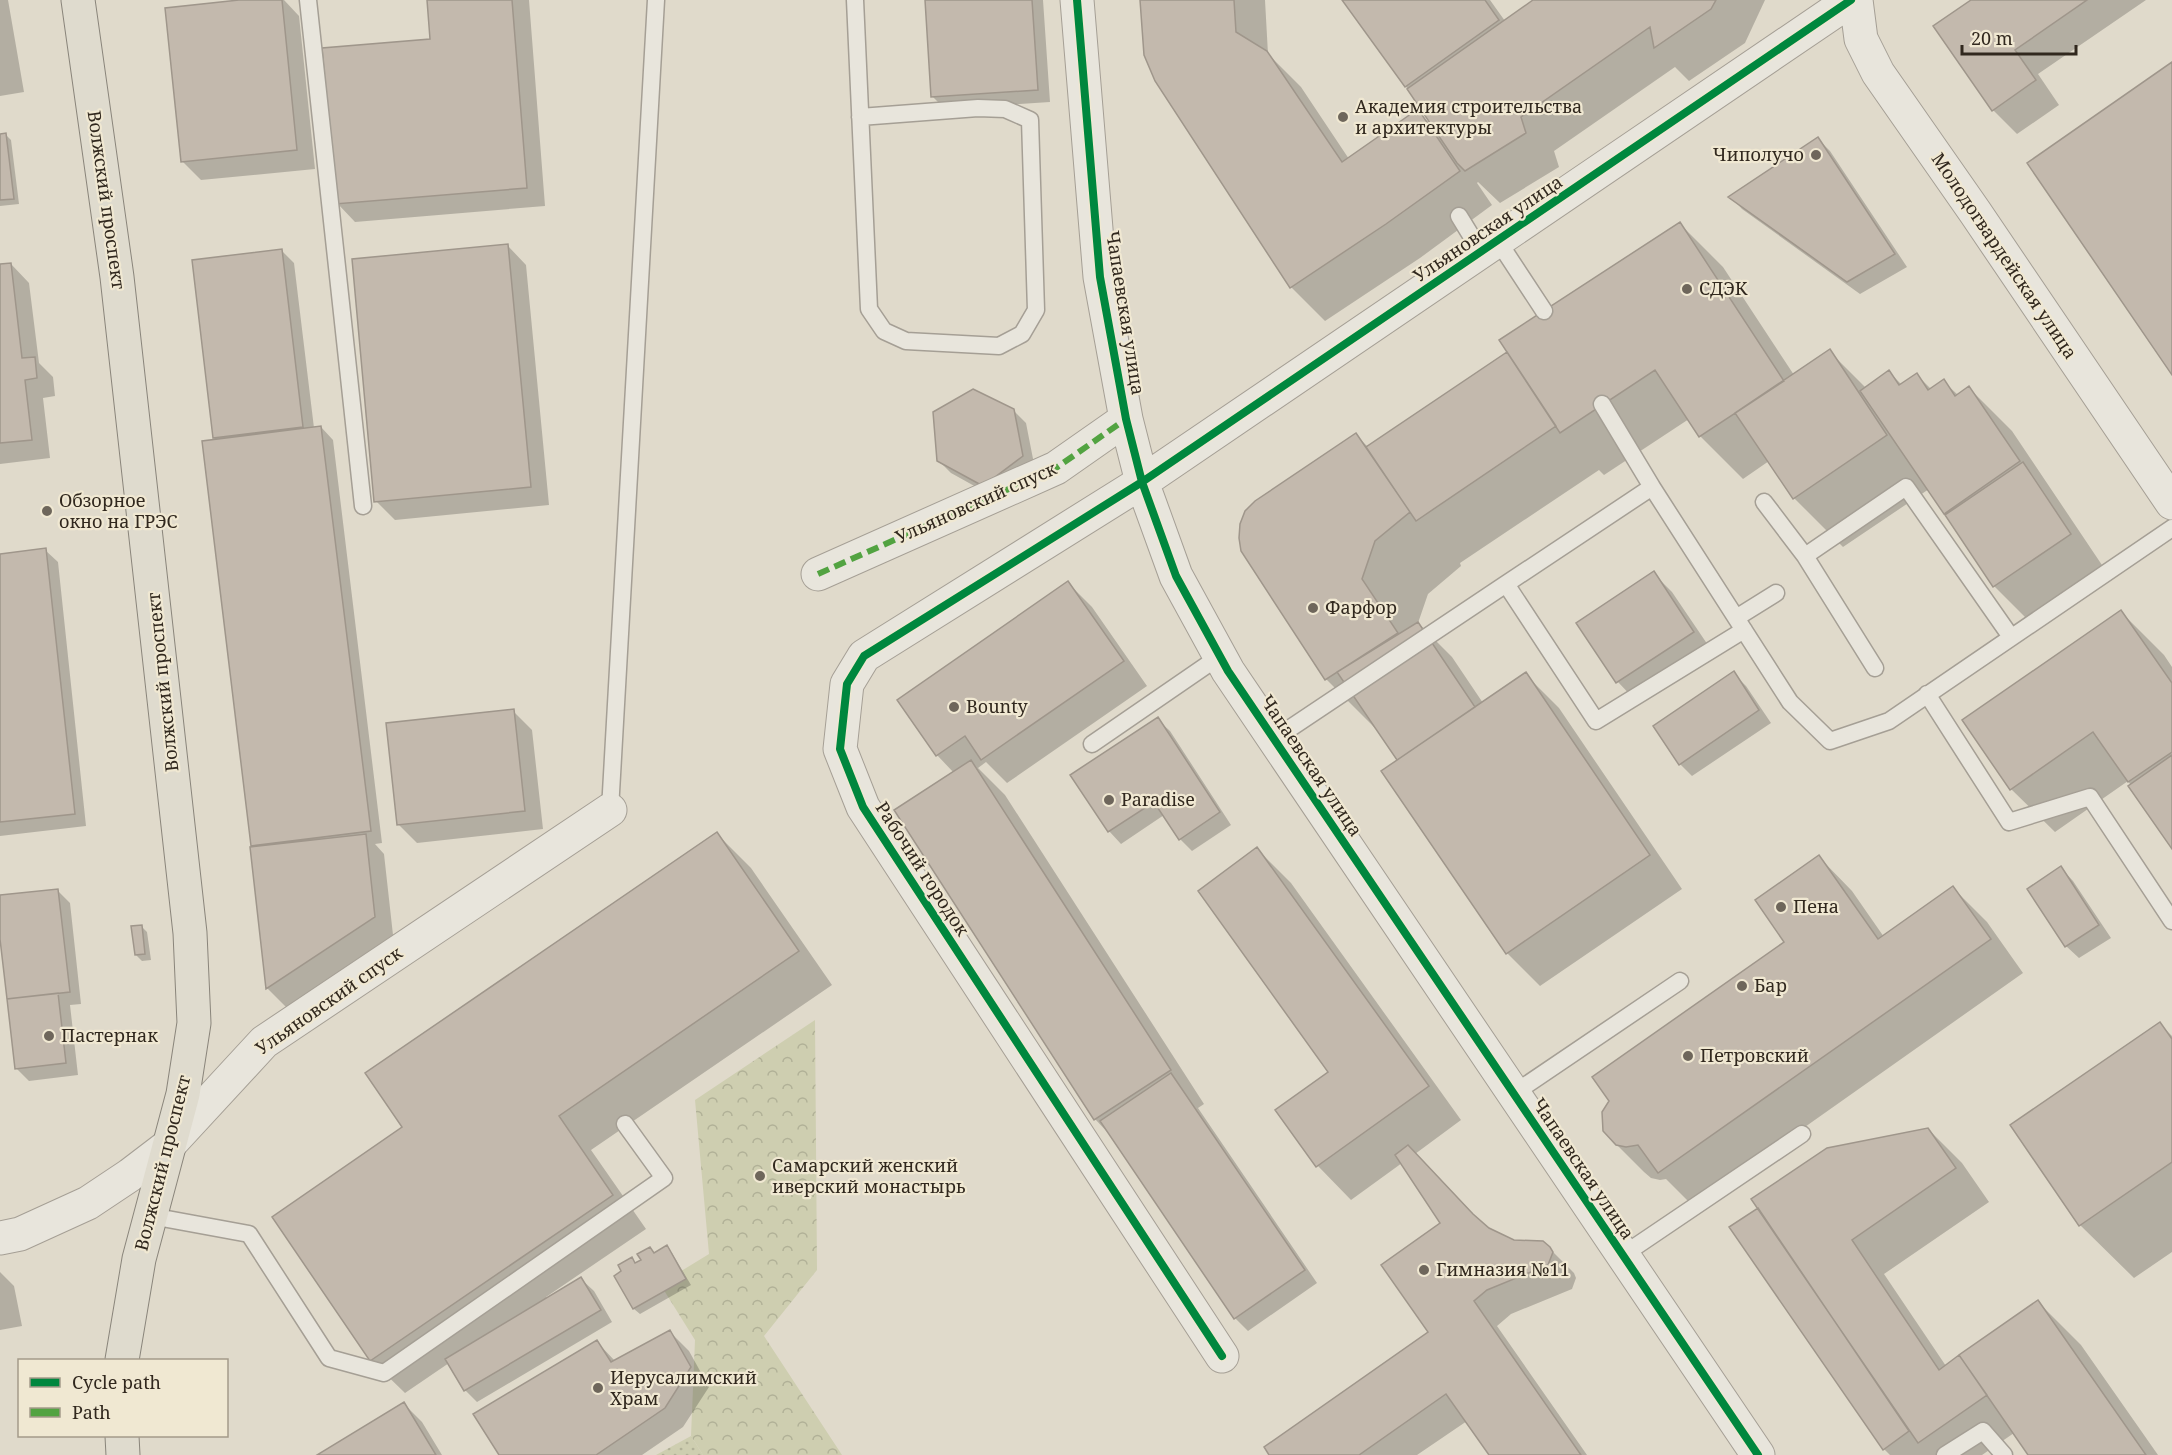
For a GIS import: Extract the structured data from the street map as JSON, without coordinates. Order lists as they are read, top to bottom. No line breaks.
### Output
{"streets":{"main road":["Волжский проспект"],"street":["Ульяновская улица","Молодогвардейская улица","Чапаевская улица","Ульяновский спуск","Рабочий городок"]},"crossings":[["Волжский проспект","Ульяновский спуск"],["Ульяновская улица","Чапаевская улица"],["Ульяновская улица","Рабочий городок"],["Чапаевская улица","Ульяновский спуск"],["Чапаевская улица","Рабочий городок"]],"places":["Академия строительства и архитектуры","Чиполучо","СДЭК","Обзорное окно на ГРЭС","Фарфор","Bounty","Paradise","Пена","Бар","Пастернак","Петровский","Самарский женский иверский монастырь","Гимназия №11","Иерусалимский Храм"],"legend":["Cycle path","Path"],"scale_bar":"20 m"}
